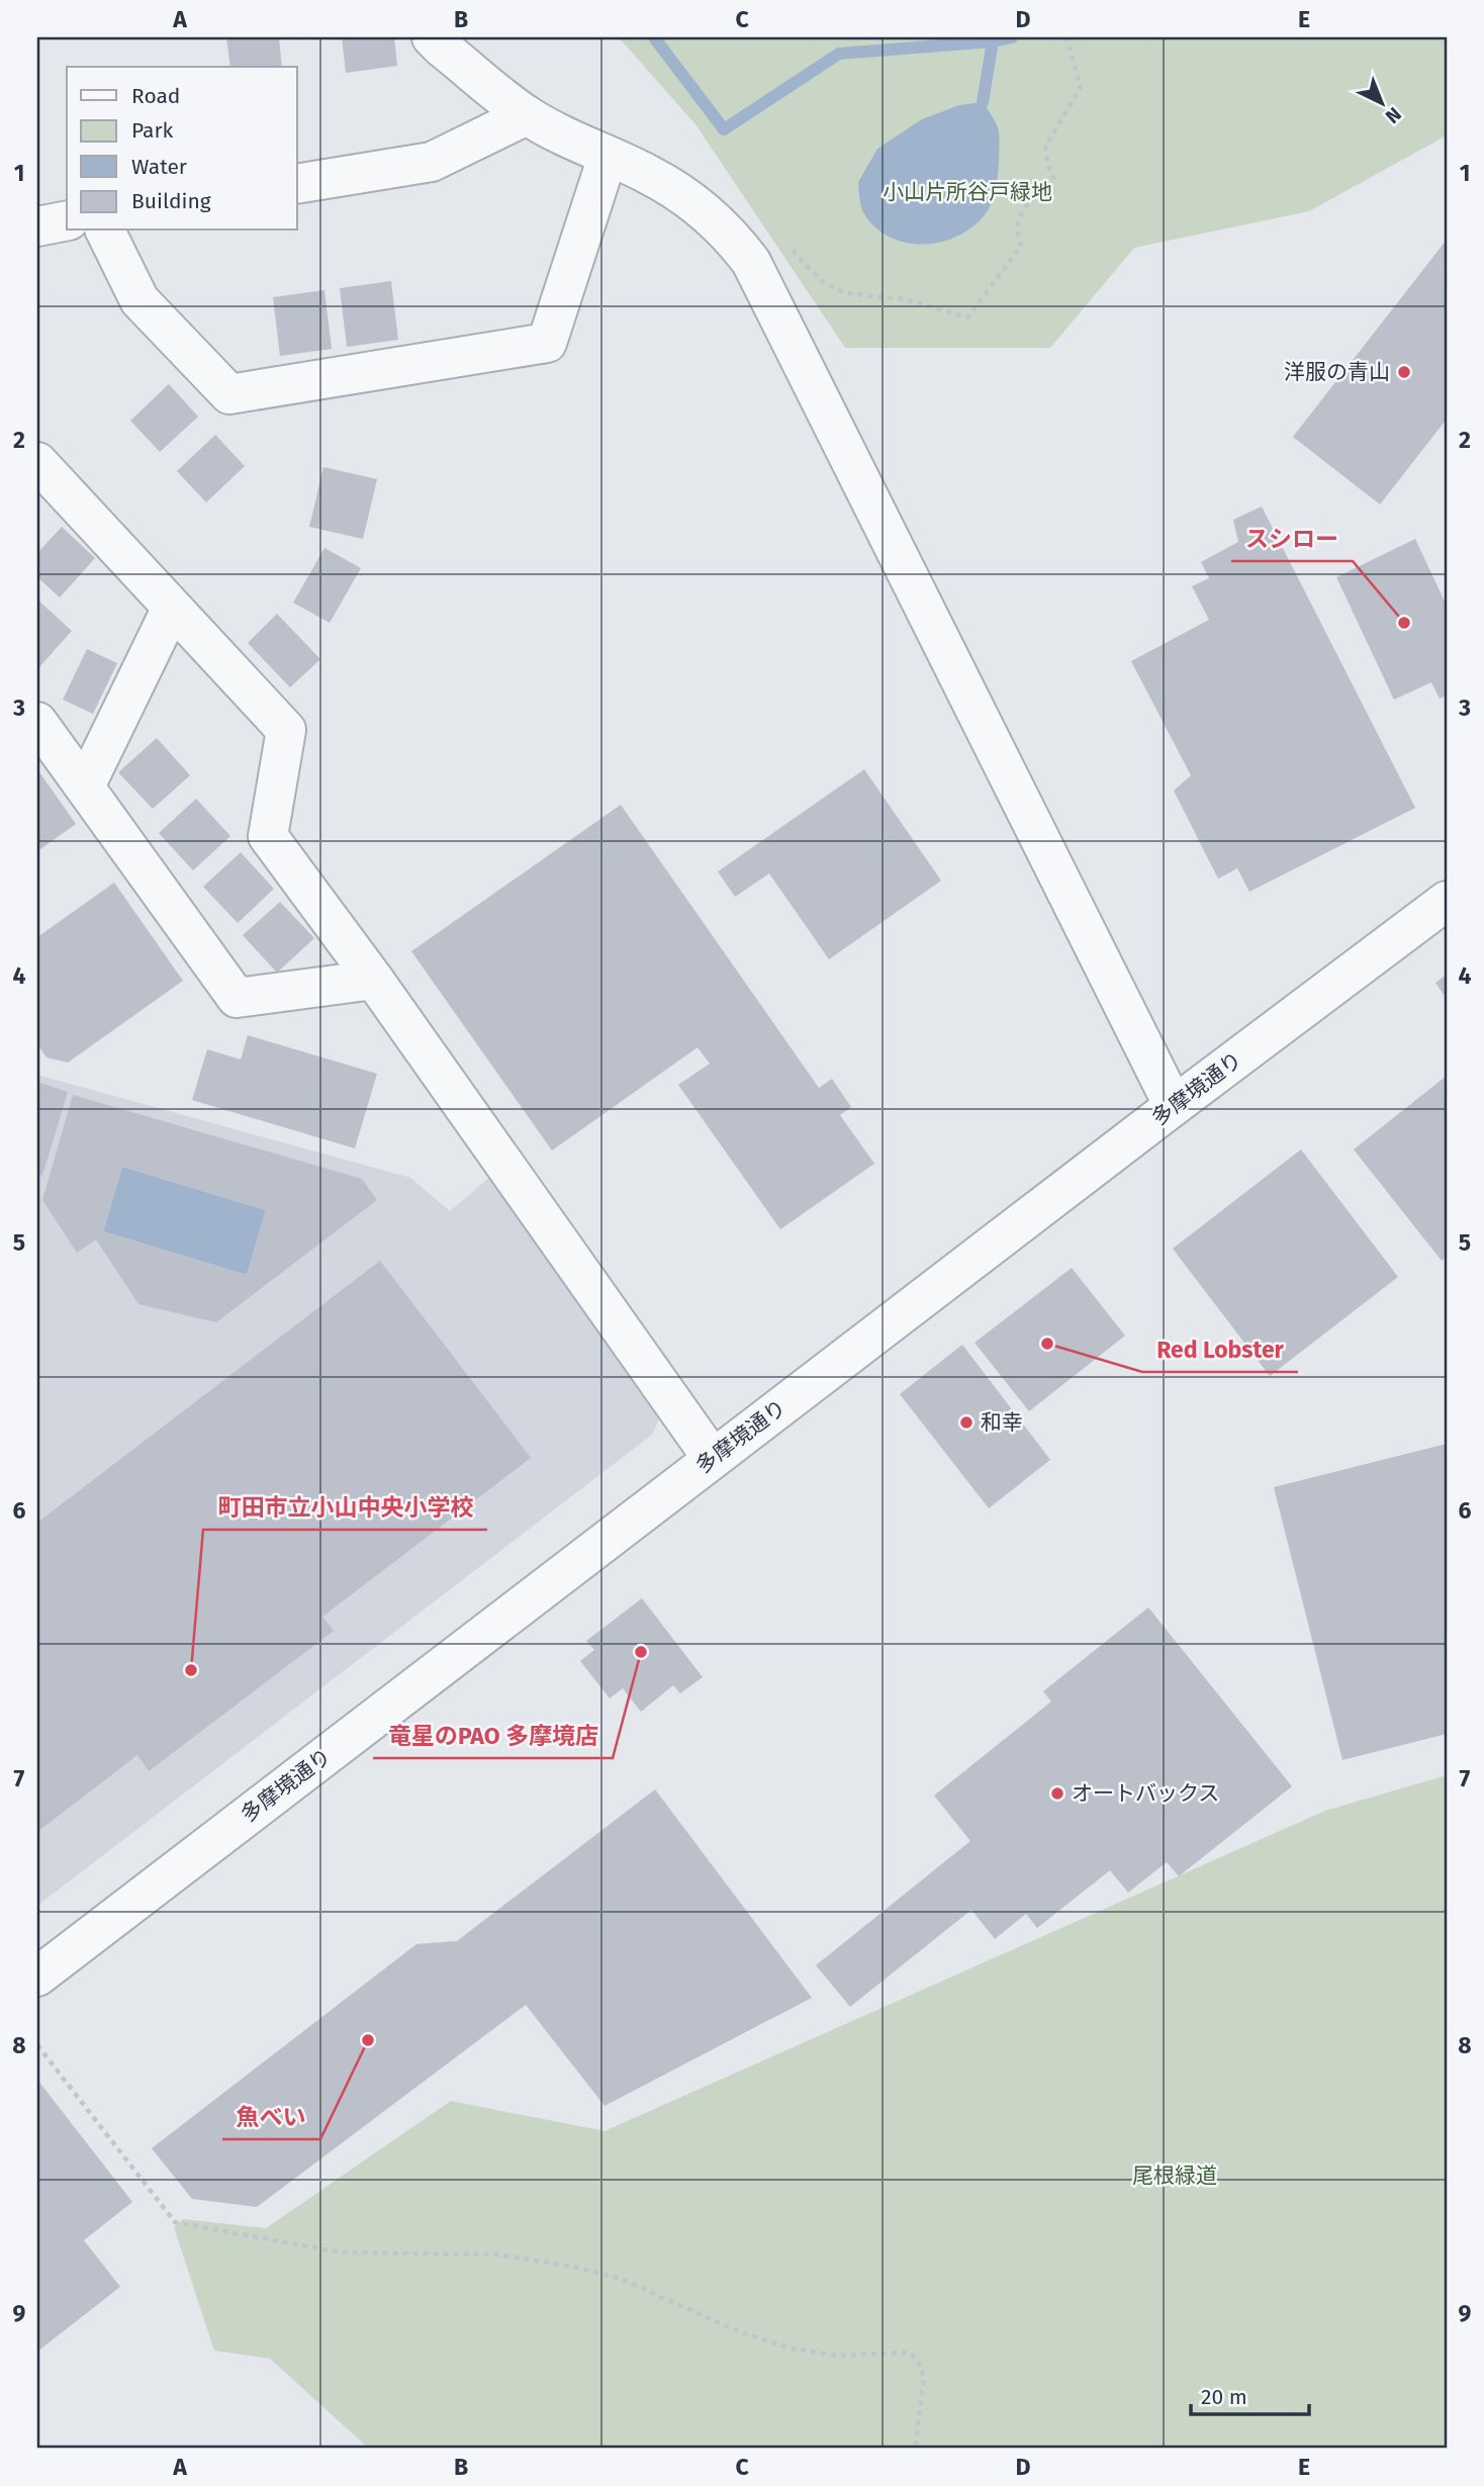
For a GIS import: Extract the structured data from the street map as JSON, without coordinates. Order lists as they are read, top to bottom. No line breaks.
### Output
{"streets":{"street":["多摩境通り"]},"parks":["小山片所谷戸緑地","尾根緑道"],"places":["洋服の青山","スシロー","Red Lobster","和幸","竜星のPAO 多摩境店","町田市立小山中央小学校","オートバックス","魚べい"],"legend":["Road","Park","Water","Building"],"scale_bar":"20 m","north":"bottom right","grid":{"columns":["A","B","C","D","E"],"rows":["1","2","3","4","5","6","7","8","9"]}}
